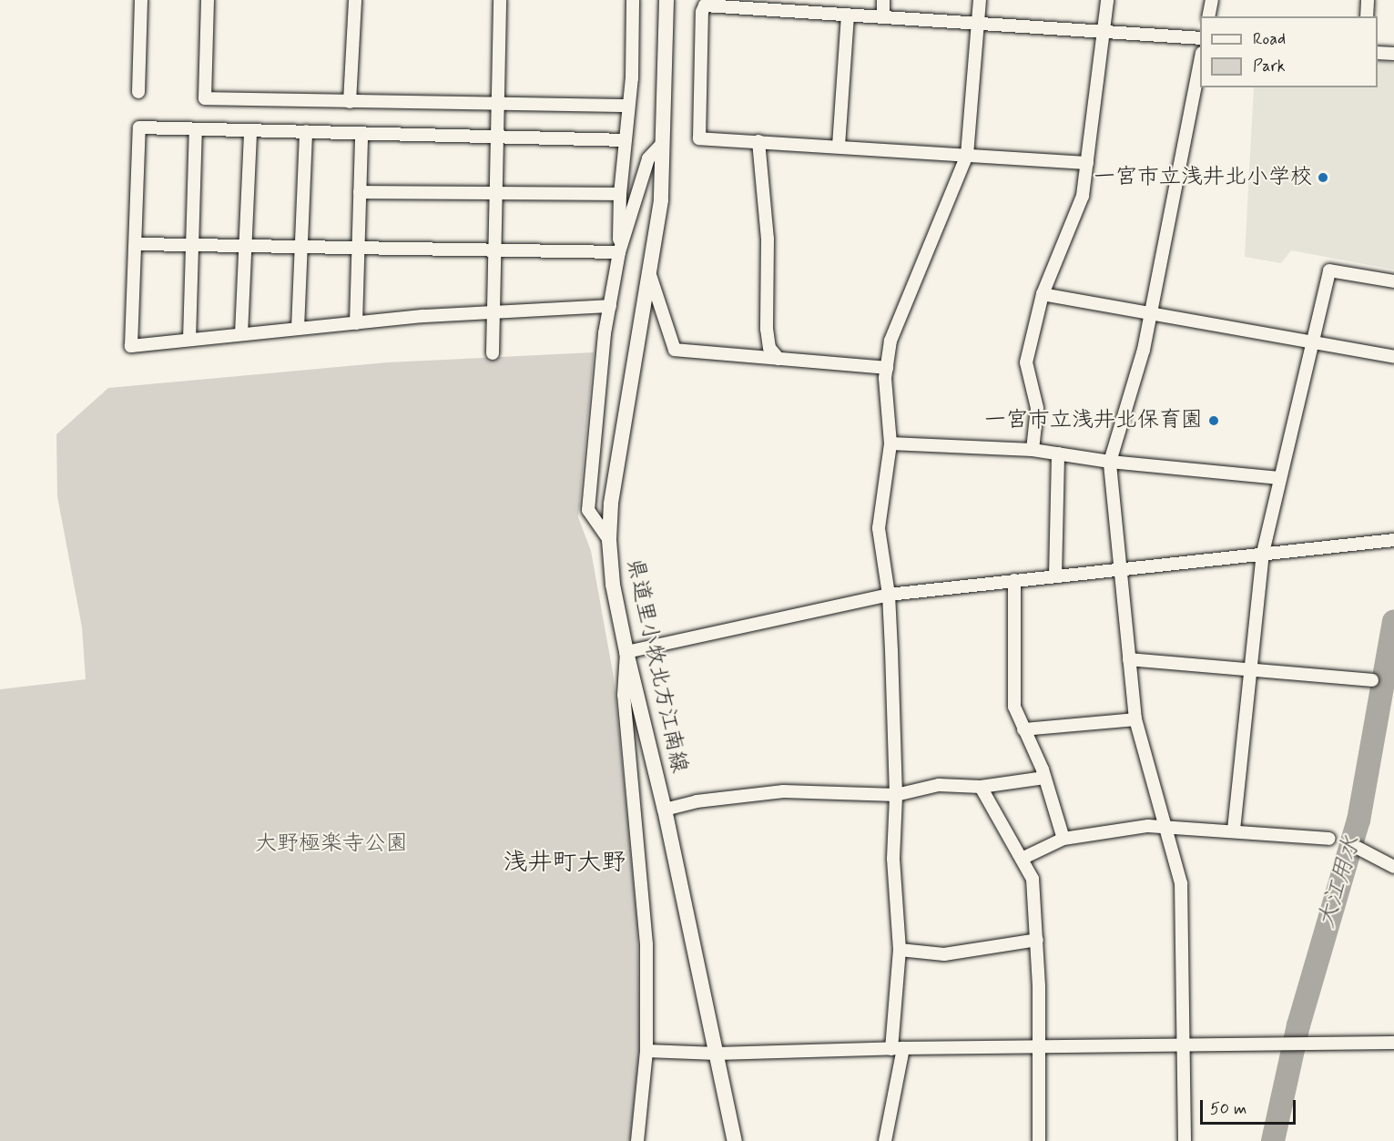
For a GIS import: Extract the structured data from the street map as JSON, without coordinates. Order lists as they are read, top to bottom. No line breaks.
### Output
{"streets":{"main road":["県道里小牧北方江南線"]},"districts":["浅井町大野"],"water":["大江用水"],"parks":["大野極楽寺公園"],"places":["一宮市立浅井北小学校","一宮市立浅井北保育園"],"legend":["Road","Park"],"scale_bar":"50 m"}
